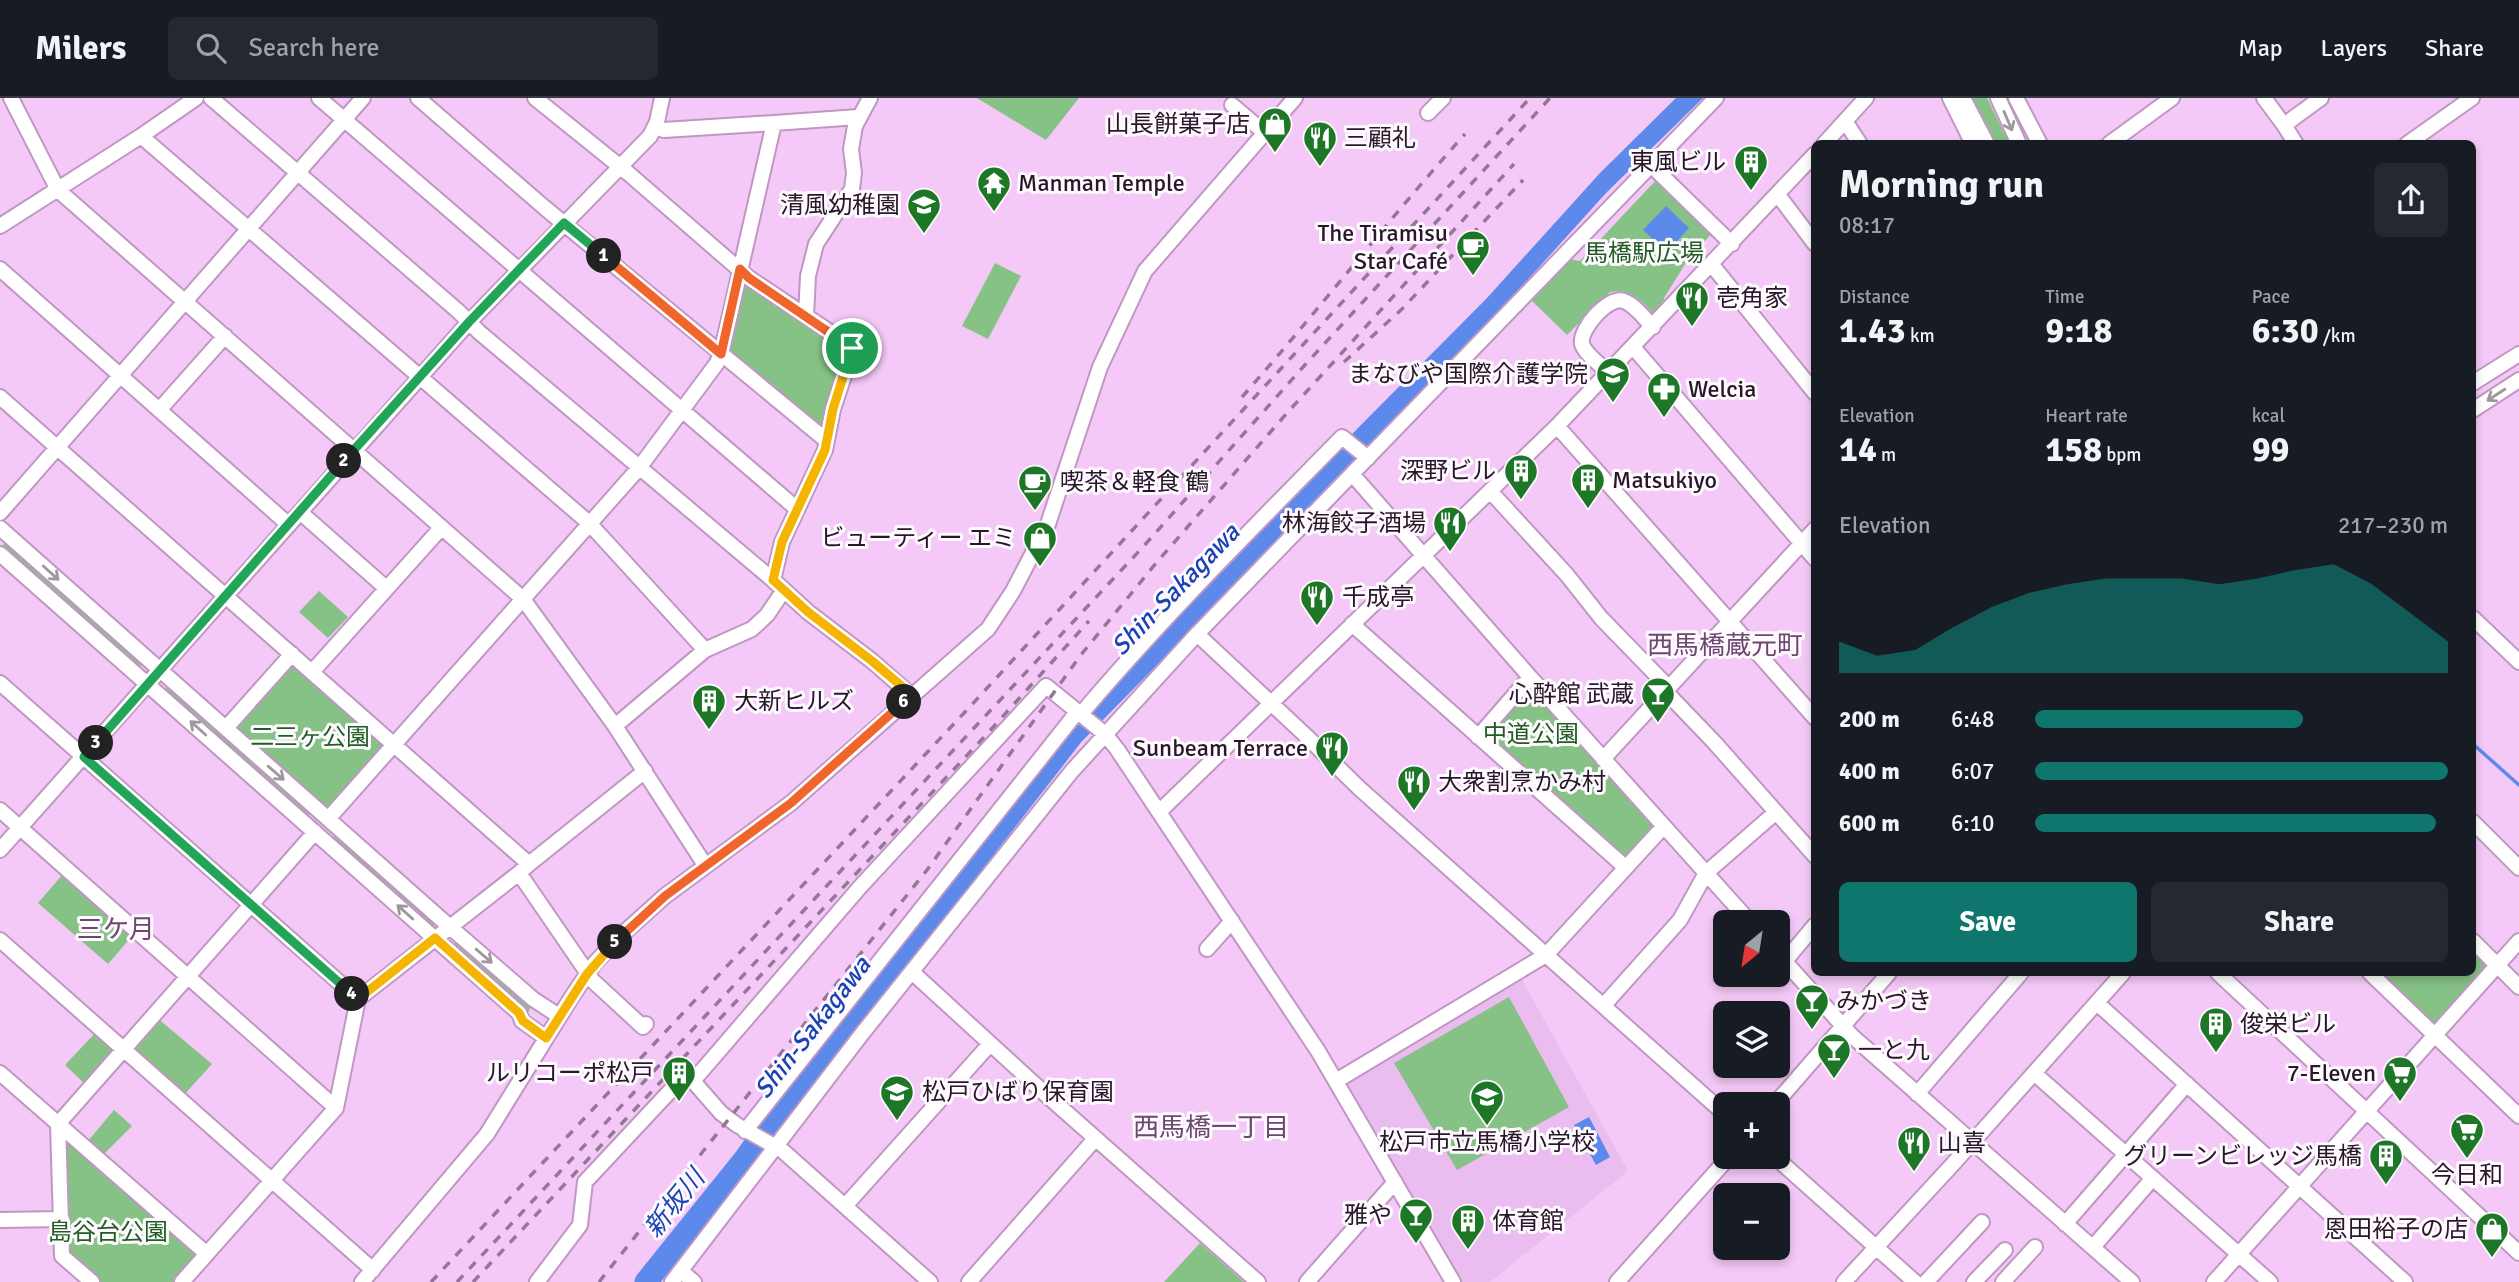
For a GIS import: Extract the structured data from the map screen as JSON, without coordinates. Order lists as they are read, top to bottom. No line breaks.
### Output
{"districts":["西馬橋蔵元町","三ケ月","西馬橋一丁目"],"water":["Shin-Sakagawa","新坂川"],"parks":["馬橋駅広場","中道公園","二三ヶ公園","島谷台公園"],"places":{"shop":["山長餅菓子店","ビューティー エミ","恩田裕子の店"],"restaurant":["三顧礼","壱角家","林海餃子酒場","千成亭","Sunbeam Terrace","大衆割烹かみ村","山喜"],"building":["東風ビル","深野ビル","Matsukiyo","大新ヒルズ","俊栄ビル","ルリコーポ松戸","グリーンビレッジ馬橋","体育館"],"temple":["Manman Temple"],"school or university":["清風幼稚園","まなびや国際介護学院","松戸ひばり保育園","松戸市立馬橋小学校"],"cafe":["The Tiramisu Star Café","喫茶＆軽食 鶴"],"pharmacy":["Welcia"],"bar":["心酔館 武蔵","みかづき","一と九","雅や"],"supermarket":["7-Eleven","今日和"]},"north":"bottom left","page":{"header":"Milers","search":"Search here","nav":["Map","Layers","Share"],"heading":["Morning run","08:17"],"pins":["1","2","6","3","5","4"],"stats":[["Distance","1.43 km"],["Time","9:18"],["Pace","6:30 /km"],["Elevation","14 m"],["Heart rate","158 bpm"],["kcal","99"]],"chart":["Elevation","217–230 m"],"list":[{"name":"200 m","note":"6:48"},{"name":"400 m","note":"6:07"},{"name":"600 m","note":"6:10"}],"buttons":["Save","Share"],"map_buttons":["+","−"]}}
